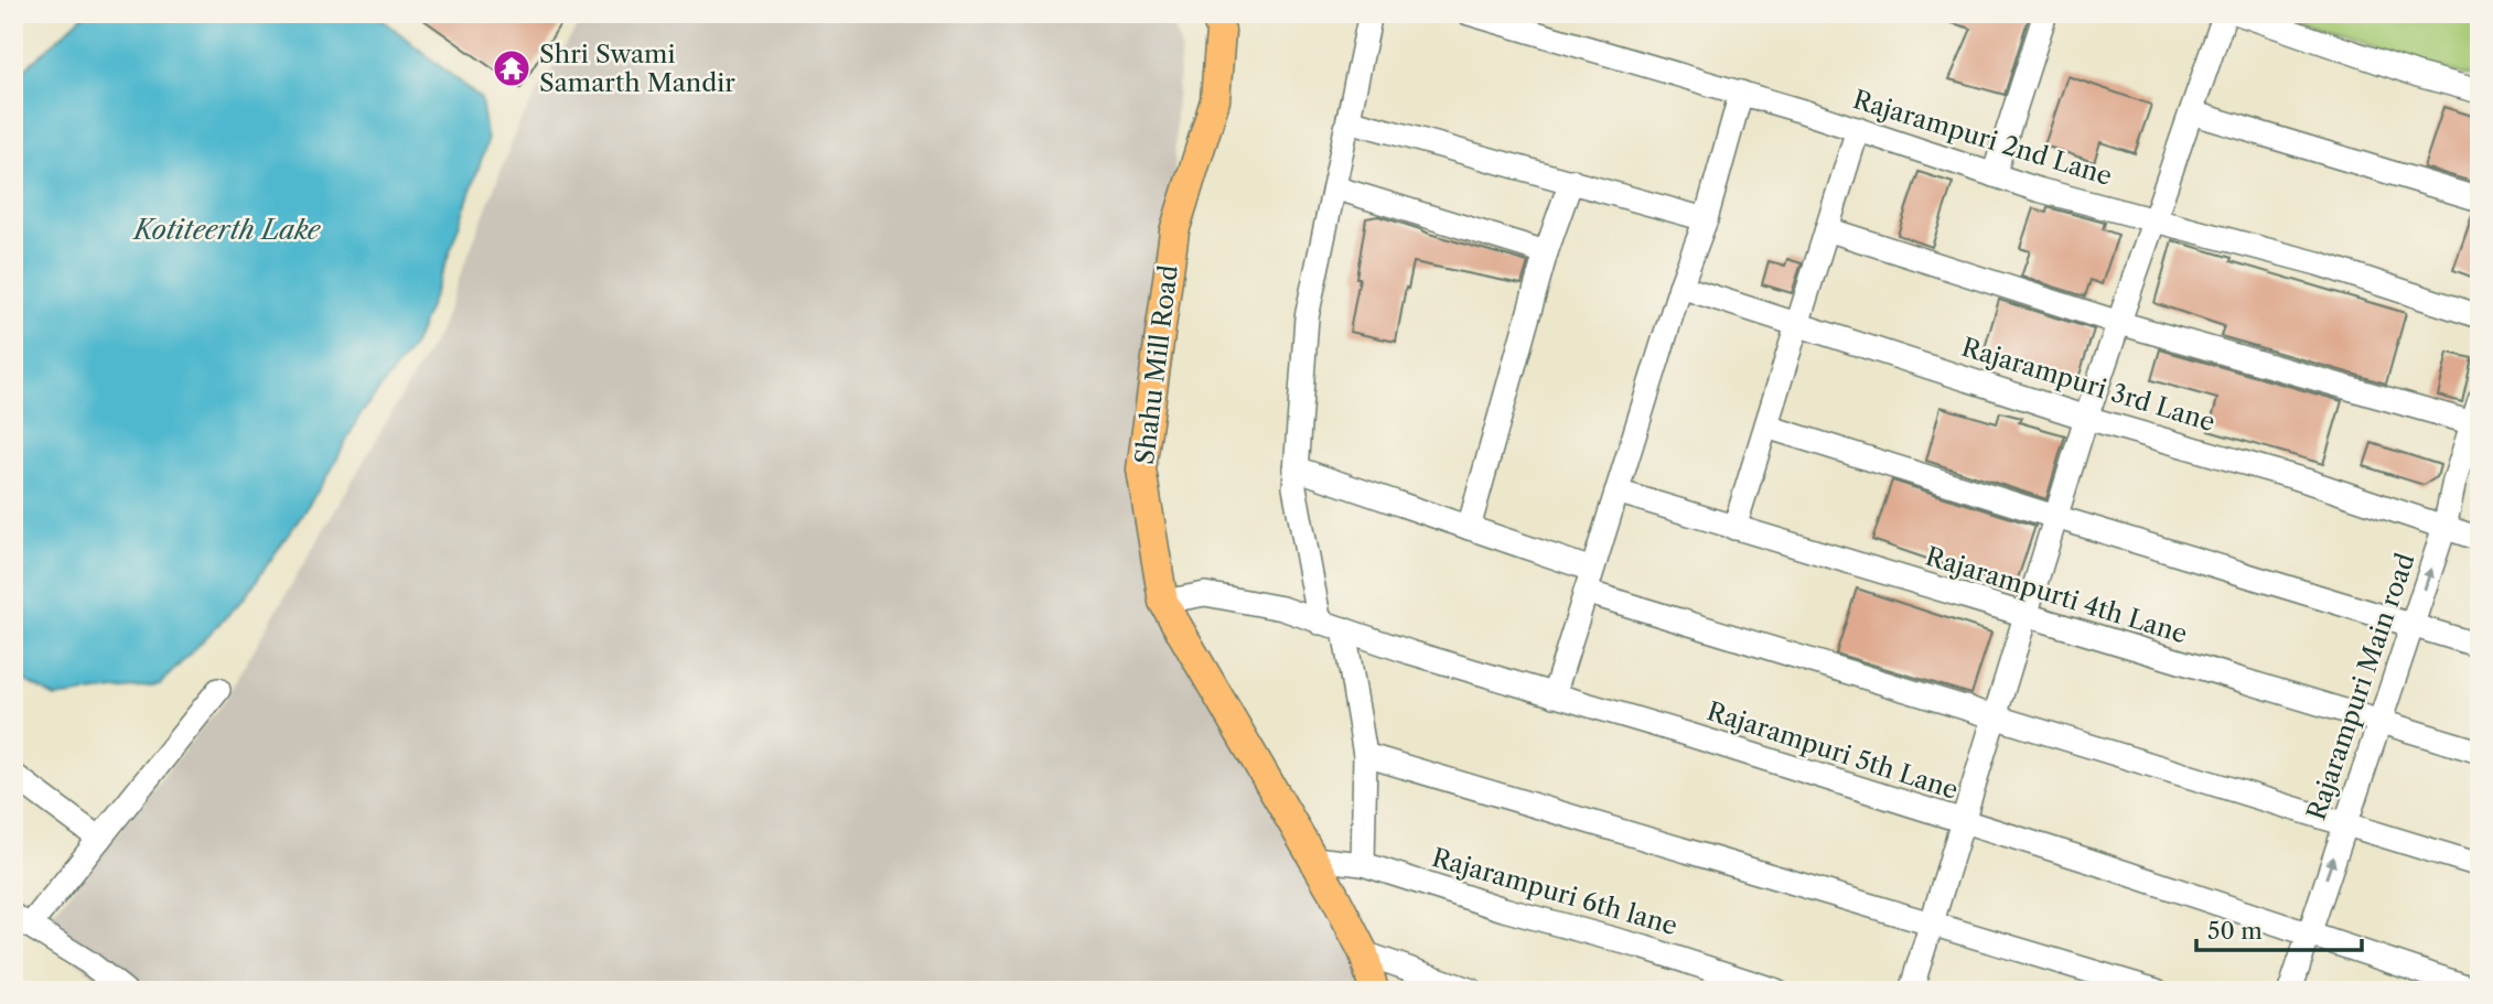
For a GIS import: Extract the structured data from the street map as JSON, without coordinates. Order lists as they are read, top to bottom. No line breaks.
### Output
{"streets":{"main road":["Shahu Mill Road"],"street":["Rajarampuri 2nd Lane","Rajarampuri 3rd Lane","Rajarampurti 4th Lane","Rajarampuri Main road","Rajarampuri 5th Lane","Rajarampuri 6th lane"]},"crossings":[["Shahu Mill Road","Rajarampuri 5th Lane"],["Shahu Mill Road","Rajarampuri 6th lane"],["Rajarampuri 3rd Lane","Rajarampuri Main road"],["Rajarampurti 4th Lane","Rajarampuri Main road"],["Rajarampuri Main road","Rajarampuri 5th Lane"]],"one_way":["Rajarampuri Main road"],"water":["Kotiteerth Lake"],"places":{"temple":["Shri Swami Samarth Mandir"]},"scale_bar":"50 m"}
